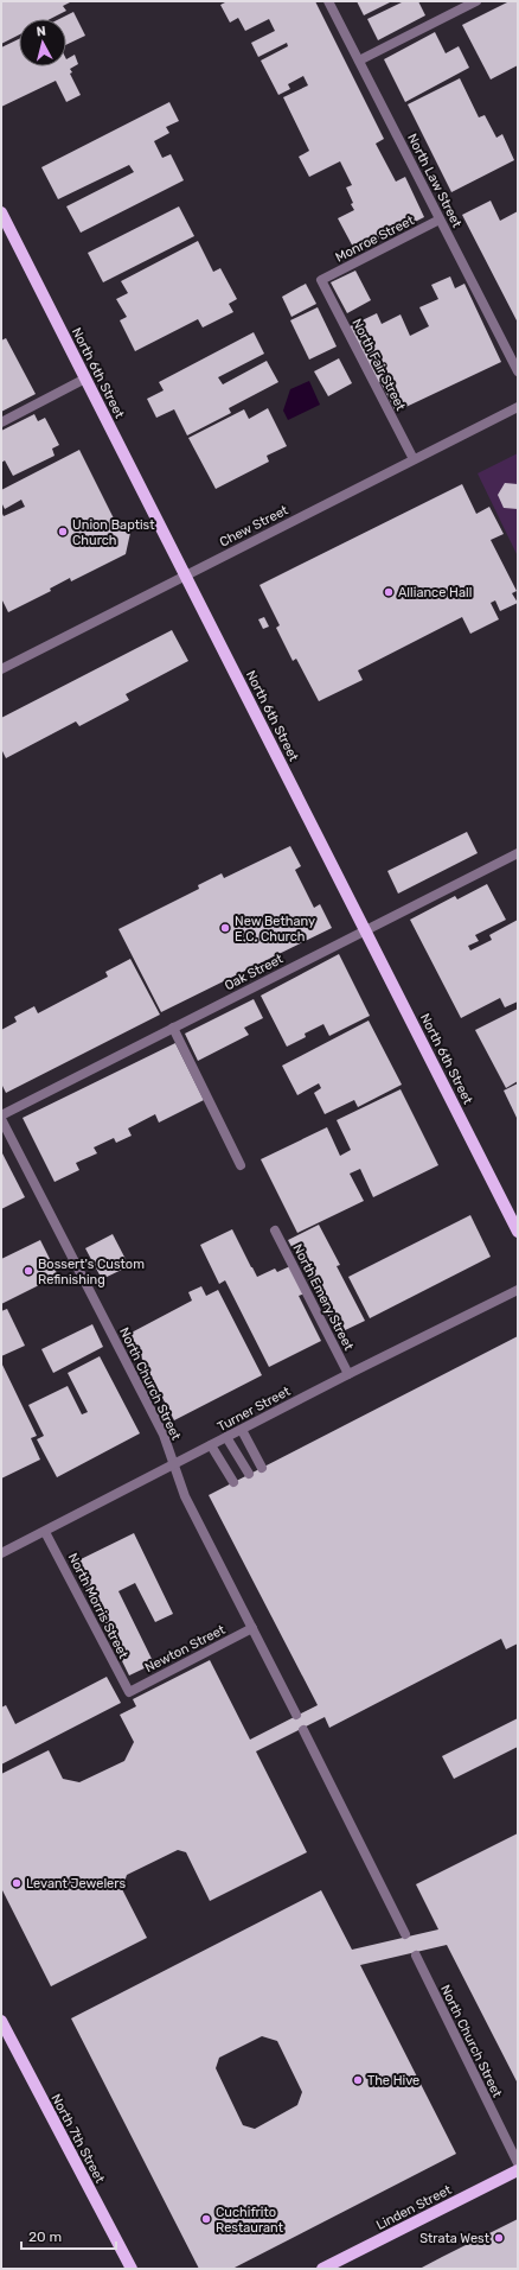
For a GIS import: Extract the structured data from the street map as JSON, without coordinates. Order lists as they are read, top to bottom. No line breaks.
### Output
{"streets":{"main road":["North 6th Street","North 7th Street","Linden Street"],"street":["North Law Street","Monroe Street","North Fair Street","Chew Street","Oak Street","North Emery Street","North Church Street","Turner Street","North Morris Street","Newton Street"]},"crossings":[["North Law Street","Monroe Street"],["Monroe Street","North Fair Street"],["North Fair Street","Chew Street"],["North 6th Street","Chew Street"],["North 6th Street","Oak Street"],["North Emery Street","Turner Street"],["North Church Street","Turner Street"],["North Church Street","Newton Street"],["Turner Street","North Morris Street"],["North Morris Street","Newton Street"]],"places":["Union Baptist Church","Alliance Hall","New Bethany E.C. Church","Bossert's Custom Refinishing","Levant Jewelers","The Hive","Cuchifrito Restaurant","Strata West"],"scale_bar":"20 m","north":"top"}
